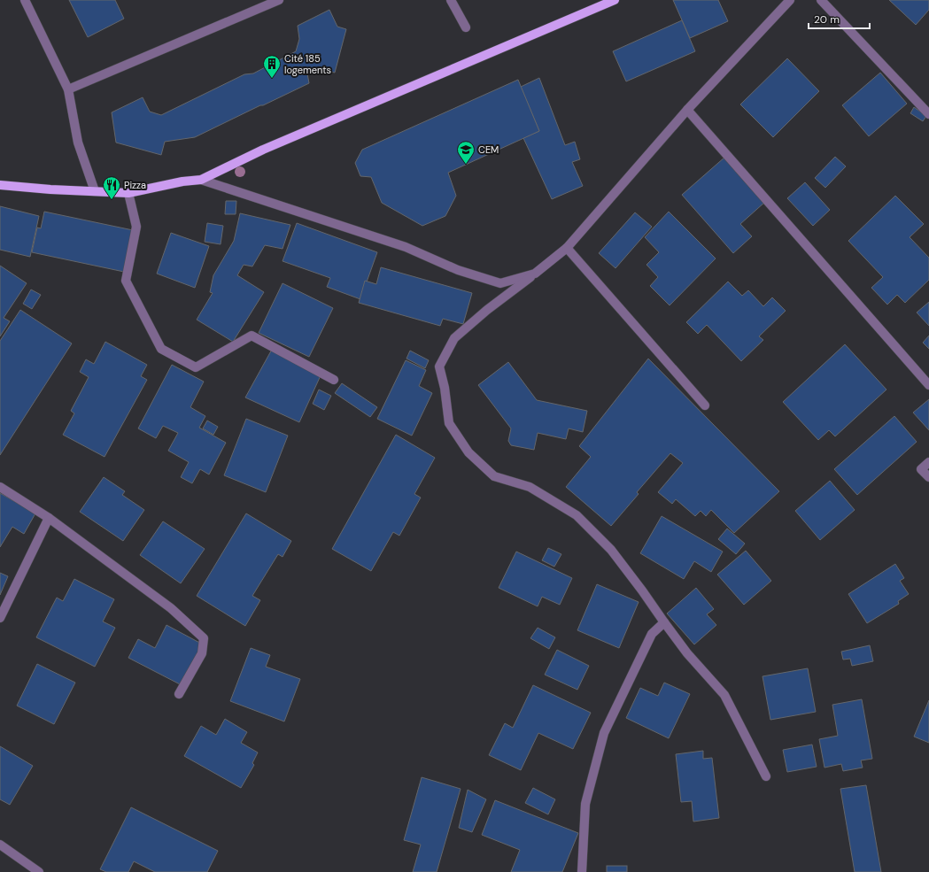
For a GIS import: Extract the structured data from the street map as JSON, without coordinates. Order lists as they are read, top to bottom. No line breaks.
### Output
{"places":{"building":["Cité 185 logements"],"school or university":["CEM"],"restaurant":["Pizza"]},"scale_bar":"20 m"}
